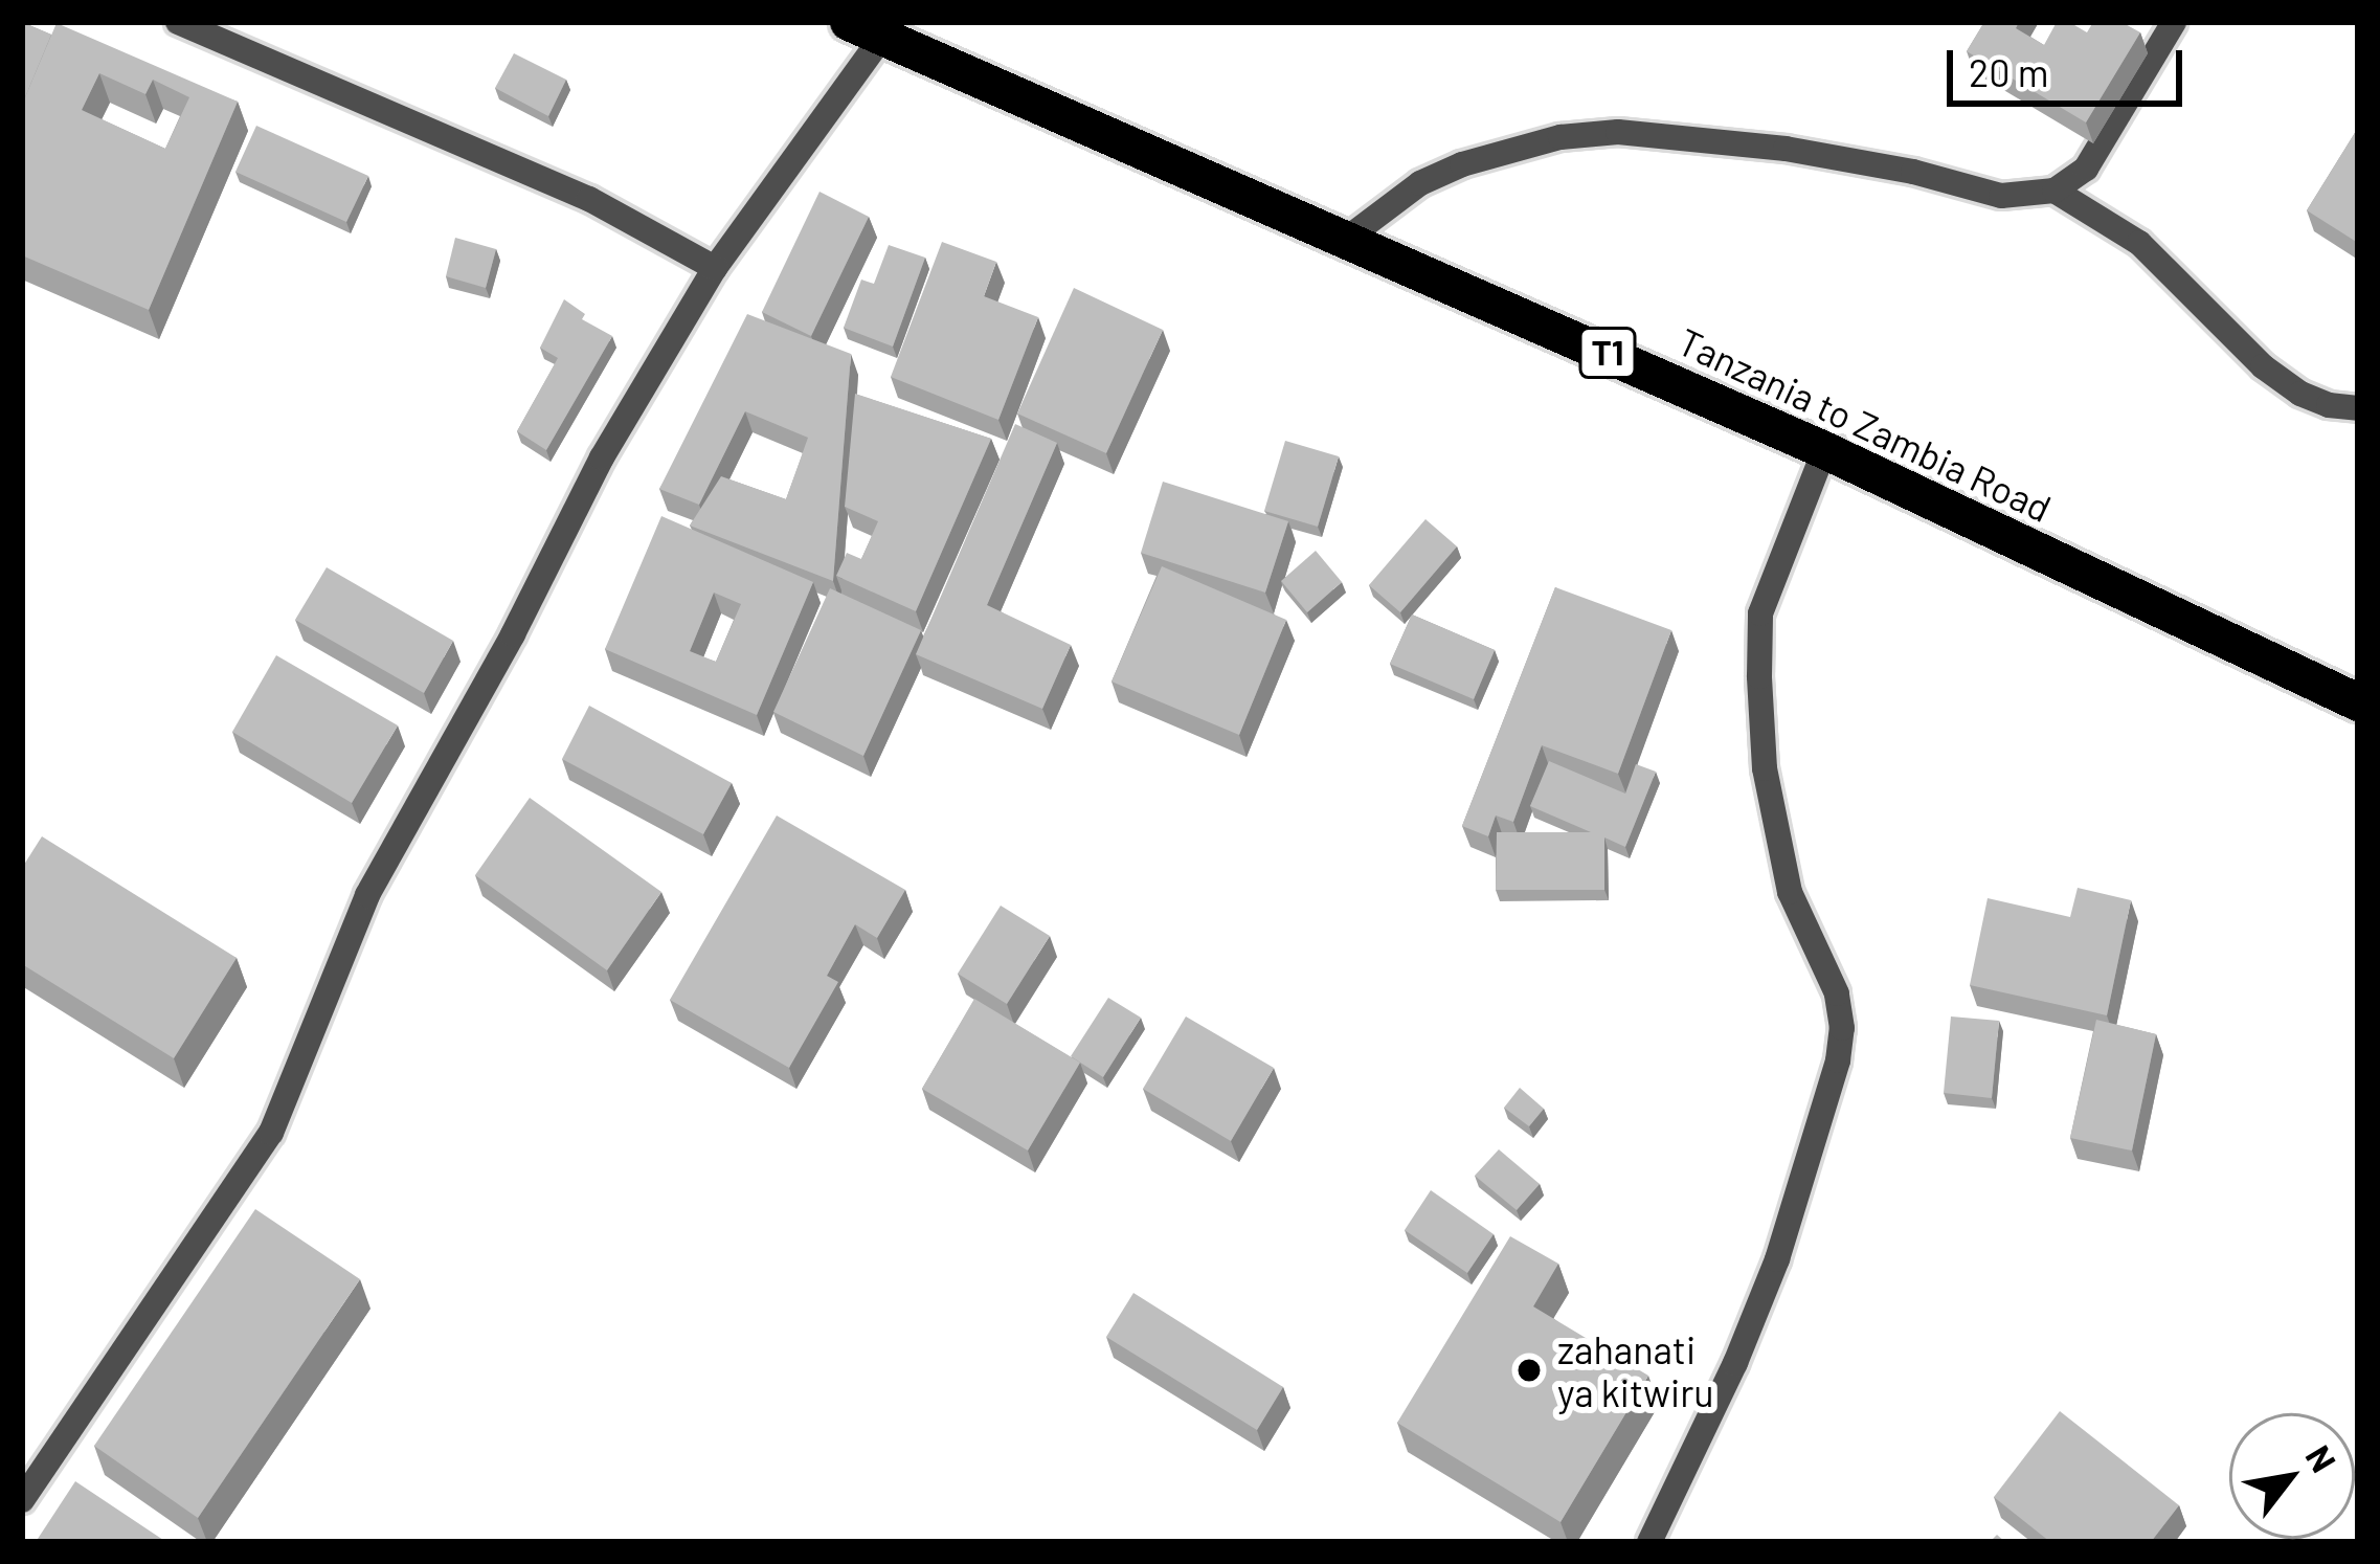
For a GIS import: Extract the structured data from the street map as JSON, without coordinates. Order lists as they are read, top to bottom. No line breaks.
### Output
{"streets":{"highway":["T1","Tanzania to Zambia Road"]},"places":["zahanati ya kitwiru"],"scale_bar":"20 m","north":"top right"}
